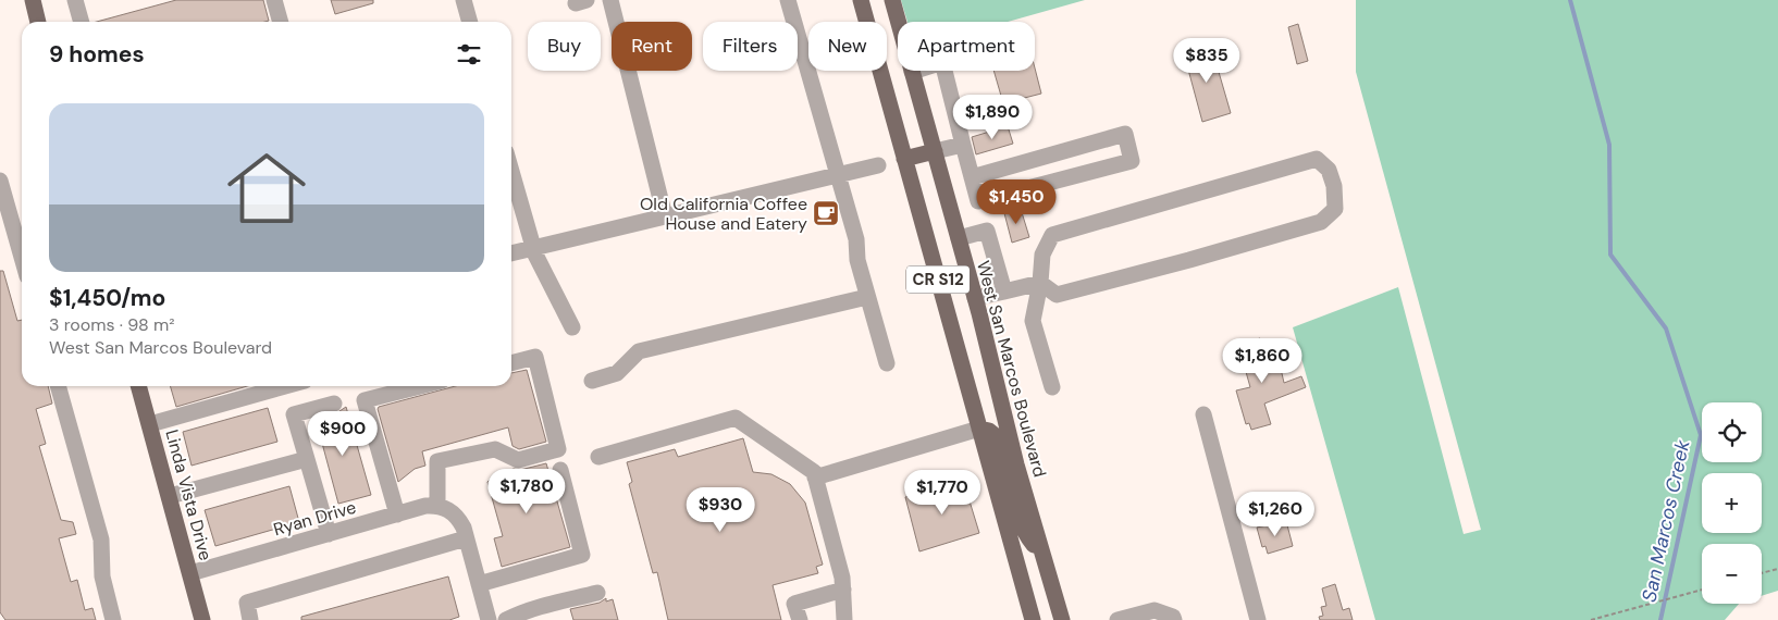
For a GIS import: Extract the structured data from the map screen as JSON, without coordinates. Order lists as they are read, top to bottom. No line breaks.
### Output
{"streets":{"main road":["CR S12","West San Marcos Boulevard","Linda Vista Drive"],"street":["Ryan Drive"]},"crossings":[["Linda Vista Drive","Ryan Drive"]],"water":["San Marcos Creek"],"places":{"cafe":["Old California Coffee House and Eatery"]},"page":{"chip":["Buy","Rent","Filters","New","Apartment"],"heading":"9 homes","price":["$835","$1,890","$1,450","$1,860","$900","$1,780","$1,770","$930","$1,260"],"list":[{"name":"$1,450/mo","note":"3 rooms · 98 m² · West San Marcos Boulevard"}],"map_buttons":["+","−"]}}
